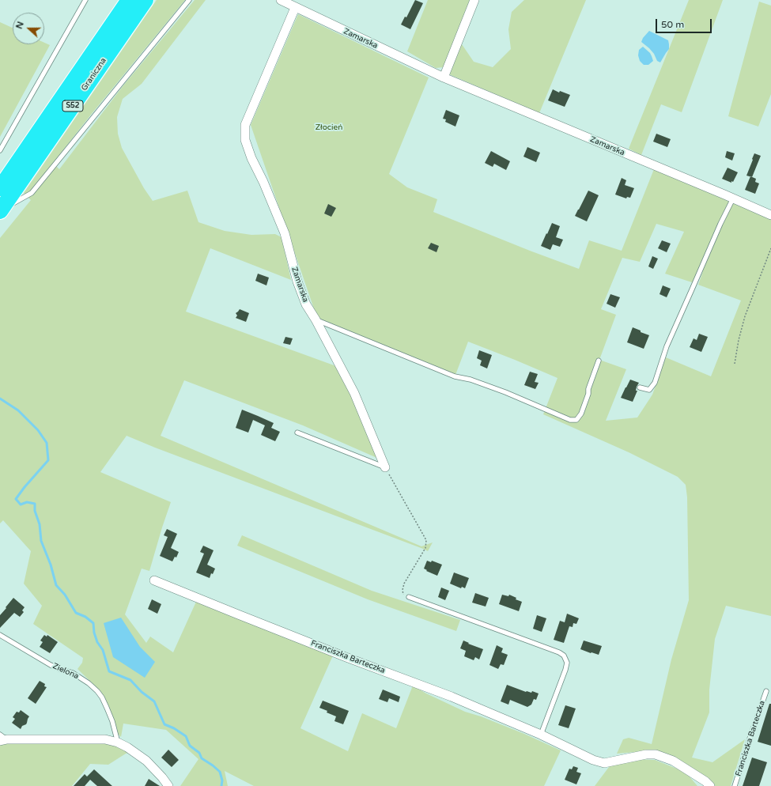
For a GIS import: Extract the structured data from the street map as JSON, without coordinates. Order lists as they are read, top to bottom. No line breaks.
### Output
{"streets":{"highway":["Graniczna","S52"],"street":["Zamarska","Franciszka Barteczka"],"lane":["Zielona"]},"parks":["Złocień"],"scale_bar":"50 m","north":"left"}
